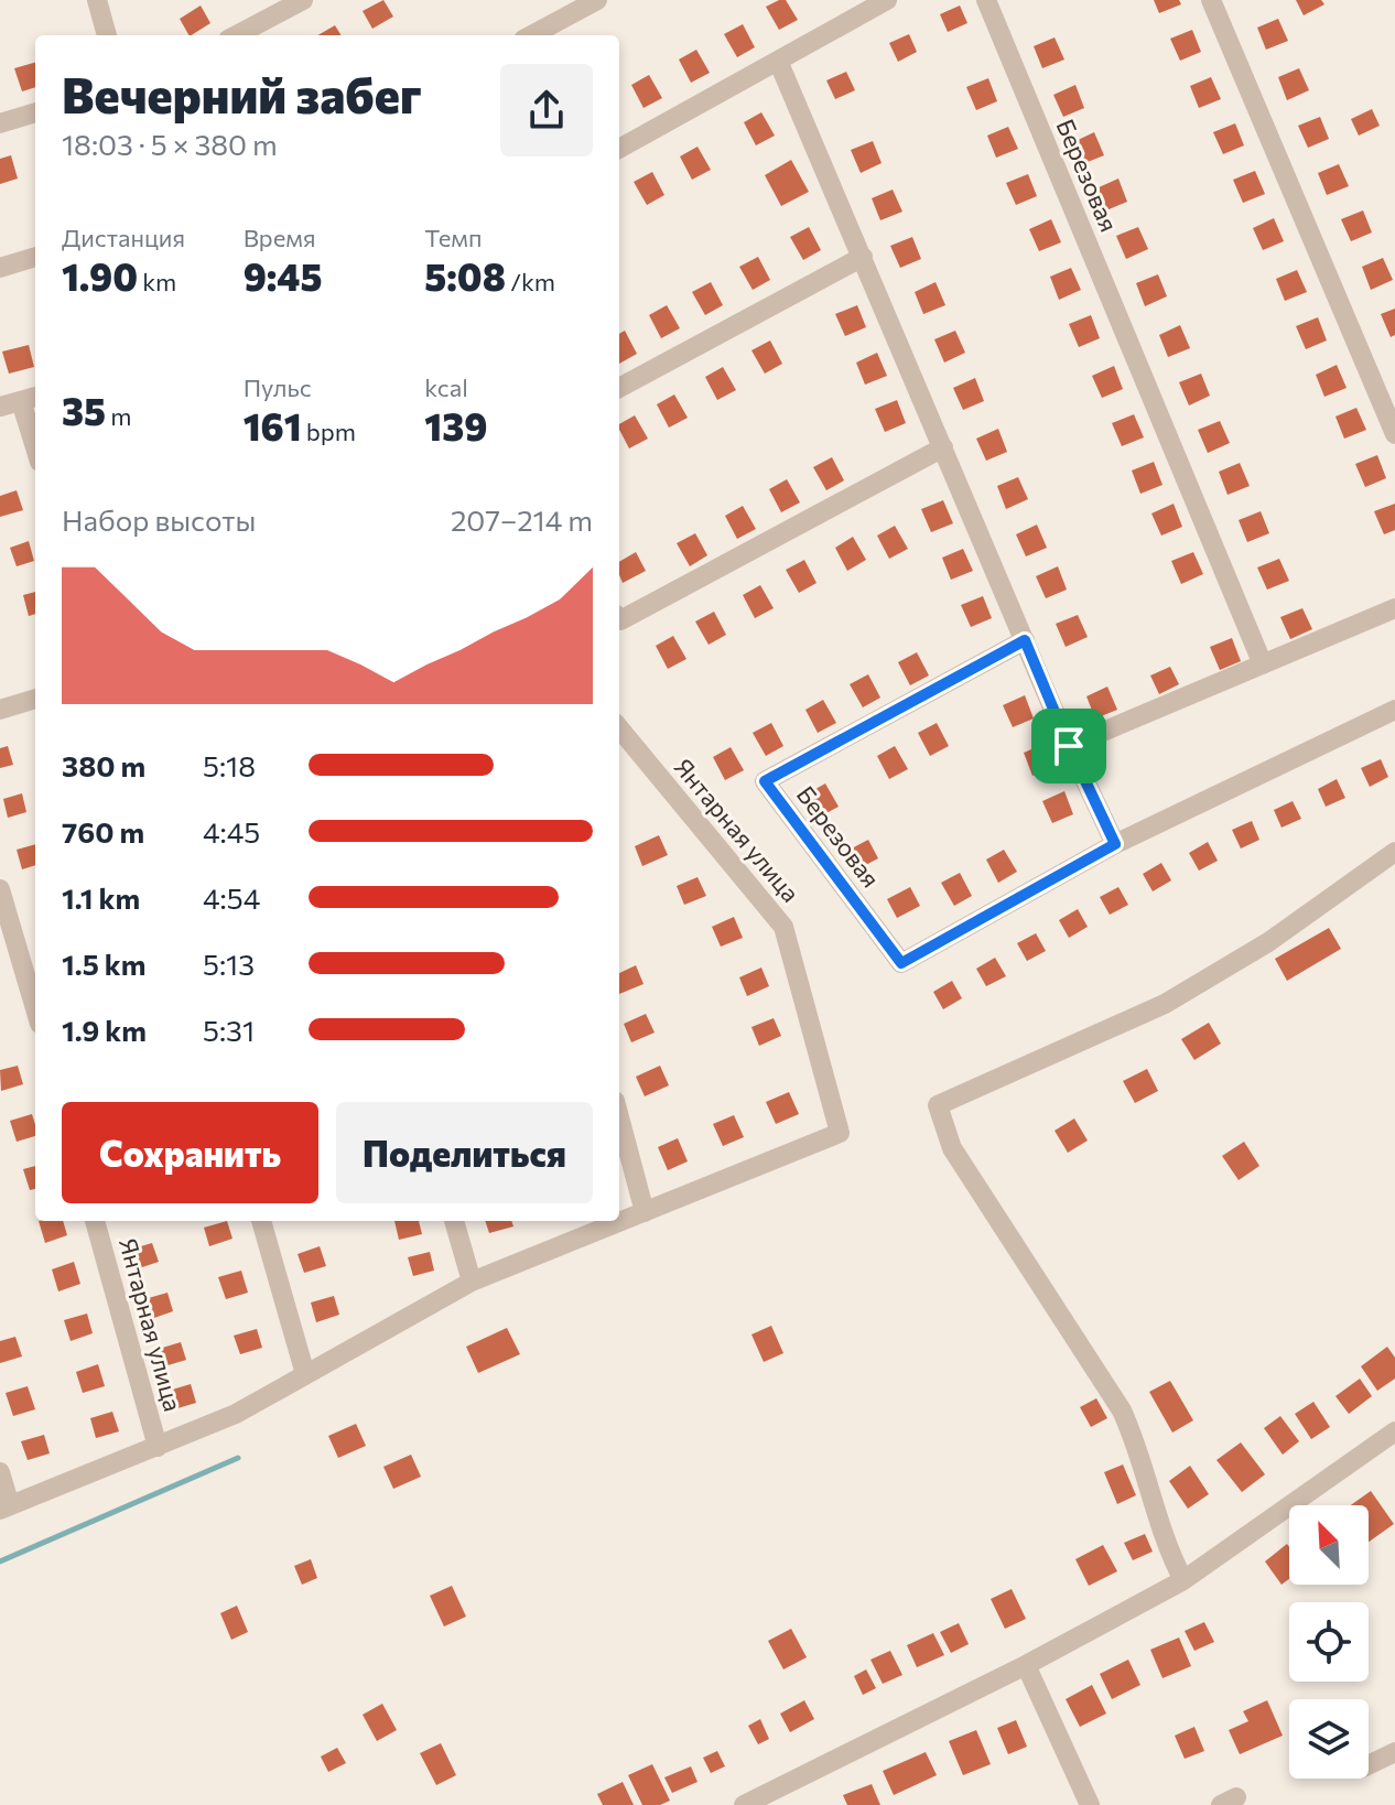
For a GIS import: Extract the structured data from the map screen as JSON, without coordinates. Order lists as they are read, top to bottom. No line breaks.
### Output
{"streets":{"street":["Березовая","Янтарная улица"]},"north":"top left","page":{"heading":["Вечерний забег","18:03 · 5 × 380 m"],"stats":[["Дистанция","1.90 km"],["Время","9:45"],["Темп","5:08 /km"],["35 m"],["Пульс","161 bpm"],["kcal","139"]],"chart":["Набор высоты","207–214 m"],"list":[{"name":"380 m","note":"5:18"},{"name":"760 m","note":"4:45"},{"name":"1.1 km","note":"4:54"},{"name":"1.5 km","note":"5:13"},{"name":"1.9 km","note":"5:31"}],"buttons":["Сохранить","Поделиться"]}}
